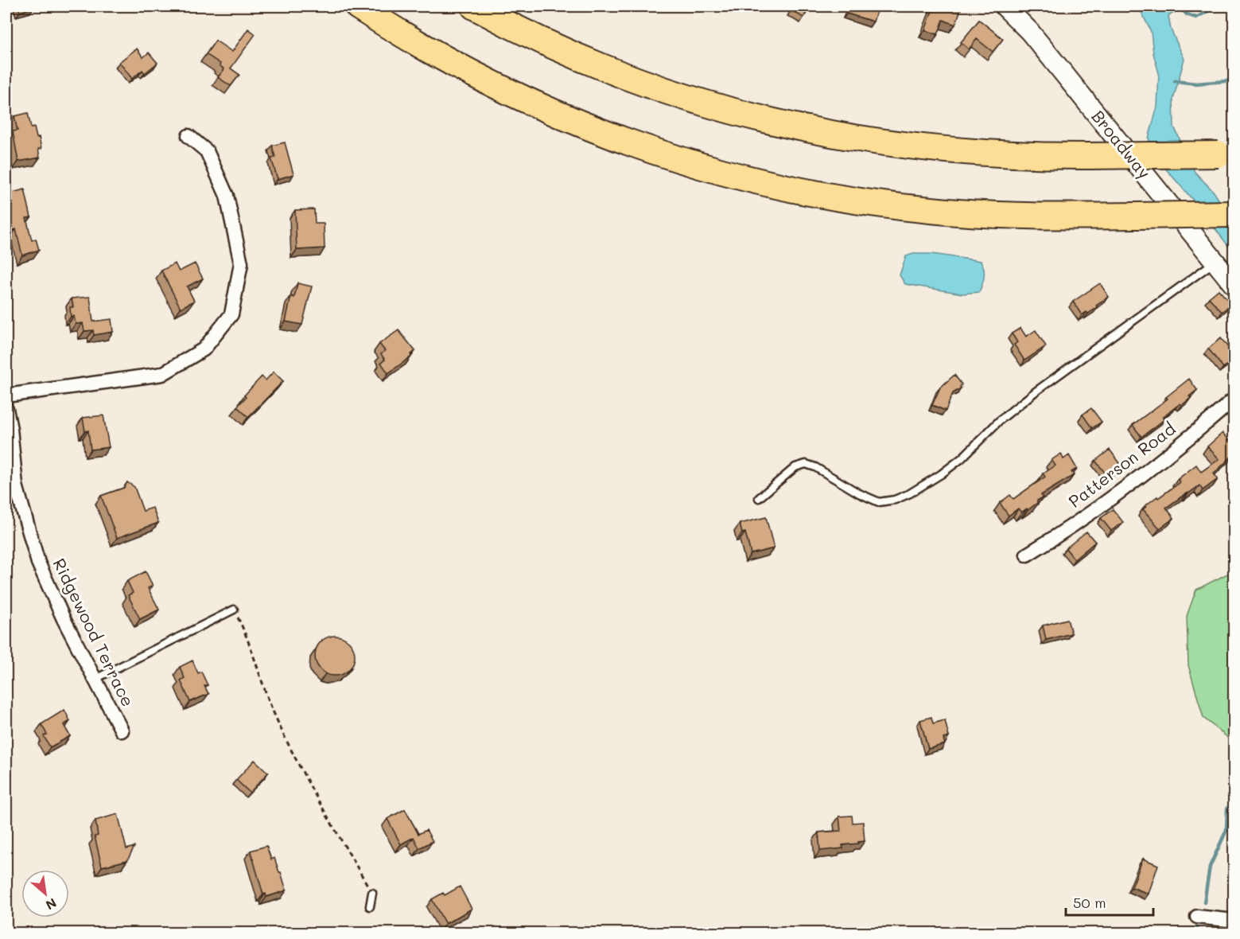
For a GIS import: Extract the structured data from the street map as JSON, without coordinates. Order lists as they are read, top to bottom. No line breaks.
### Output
{"streets":{"main road":["Broadway"],"street":["Patterson Road","Ridgewood Terrace"]},"scale_bar":"50 m","north":"bottom right"}
